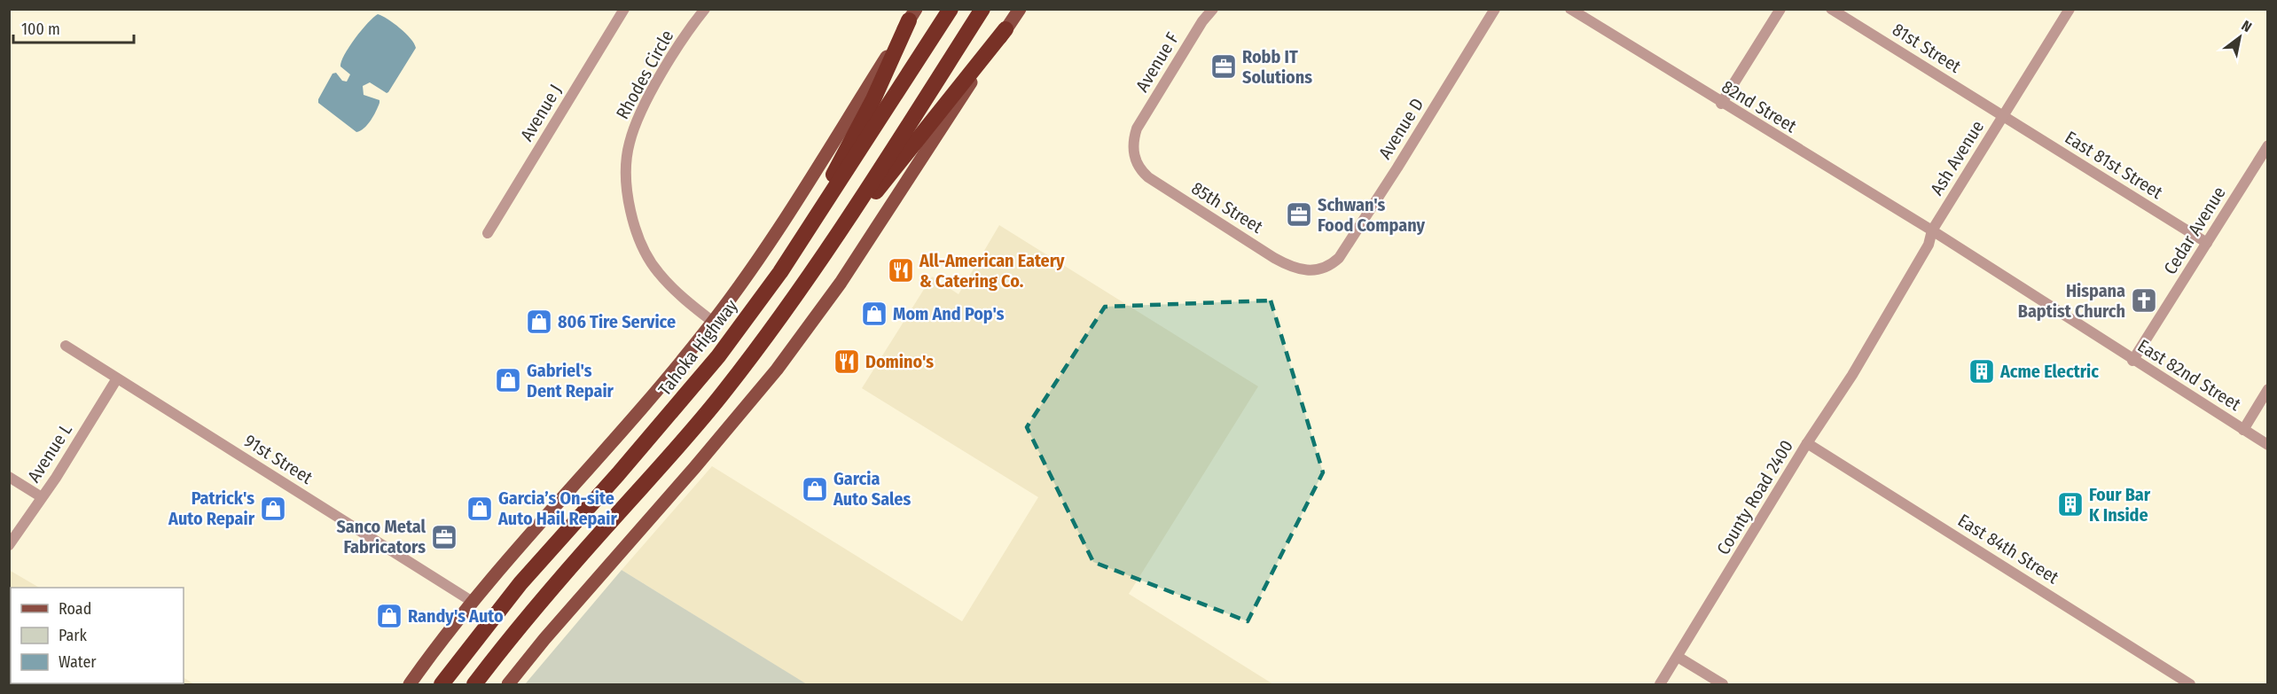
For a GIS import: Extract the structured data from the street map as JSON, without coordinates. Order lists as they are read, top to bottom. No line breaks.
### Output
{"streets":{"highway":["Tahoka Highway"],"street":["81st Street","Avenue F","Rhodes Circle","82nd Street","Avenue J","Avenue D","Ash Avenue","East 81st Street","85th Street","Cedar Avenue","East 82nd Street","Avenue L","91st Street","County Road 2400","East 84th Street"]},"crossings":[["81st Street","Ash Avenue"],["81st Street","East 81st Street"],["Avenue F","85th Street"],["Rhodes Circle","Tahoka Highway"],["82nd Street","Ash Avenue"],["82nd Street","East 82nd Street"],["Avenue D","85th Street"],["Ash Avenue","East 81st Street"],["Ash Avenue","East 82nd Street"],["Ash Avenue","County Road 2400"],["East 81st Street","Cedar Avenue"],["Cedar Avenue","East 82nd Street"],["Tahoka Highway","91st Street"],["Avenue L","91st Street"],["County Road 2400","East 84th Street"]],"places":{"office":["Robb IT Solutions","Schwan's Food Company","Sanco Metal Fabricators"],"restaurant":["All-American Eatery & Catering Co.","Domino's"],"church":["Hispana Baptist Church"],"shop":["Mom And Pop's","806 Tire Service","Gabriel's Dent Repair","Garcia Auto Sales","Patrick's Auto Repair","Garcia’s On-site Auto Hail Repair","Randy's Auto"],"building":["Acme Electric","Four Bar K Inside"]},"legend":["Road","Park","Water"],"scale_bar":"100 m","north":"top right"}
